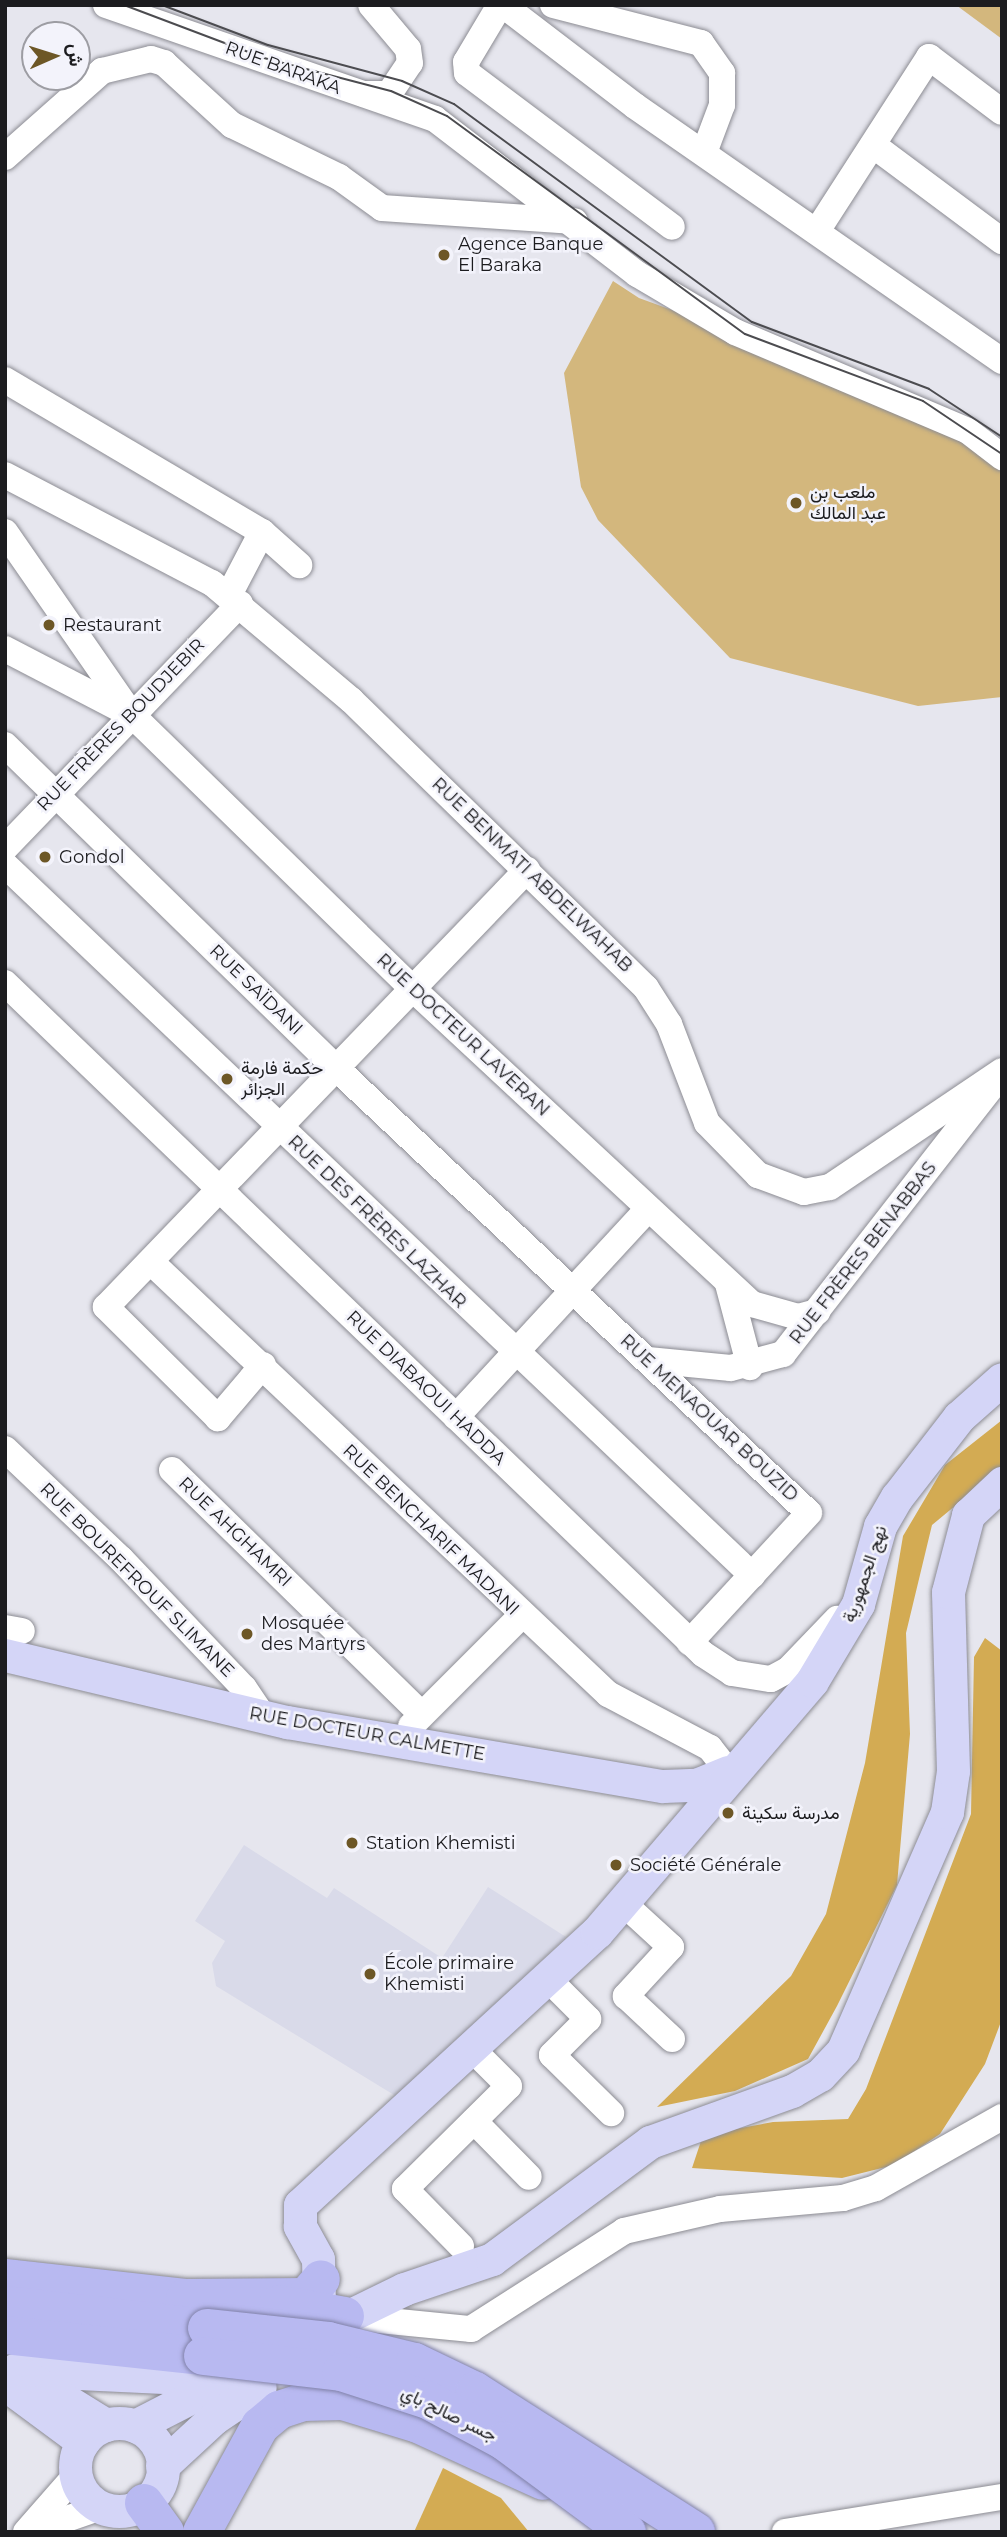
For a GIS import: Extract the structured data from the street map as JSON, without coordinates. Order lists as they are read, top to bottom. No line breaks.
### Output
{"streets":{"highway":["جسر صالح باي"],"main road":["نهج الجمهورية","RUE DOCTEUR CALMETTE"],"street":["RUE BARAKA","RUE FRÈRES BOUDJEBIR","RUE BENMATI ABDELWAHAB","RUE SAÏDANI","RUE DOCTEUR LAVERAN","RUE DES FRÈRES LAZHAR","RUE FRÈRES BENABBAS","RUE DIABAOUI HADDA","RUE MENAOUAR BOUZID","RUE BENCHARIF MADANI","RUE AHGHAMRI","RUE BOUREFROUF SLIMANE"]},"crossings":[["RUE FRÈRES BOUDJEBIR","RUE BENMATI ABDELWAHAB"],["RUE FRÈRES BOUDJEBIR","RUE SAÏDANI"],["RUE FRÈRES BOUDJEBIR","RUE DOCTEUR LAVERAN"],["RUE BENMATI ABDELWAHAB","RUE FRÈRES BENABBAS"],["RUE SAÏDANI","RUE MENAOUAR BOUZID"],["RUE DOCTEUR LAVERAN","RUE FRÈRES BENABBAS"],["RUE DES FRÈRES LAZHAR","RUE MENAOUAR BOUZID"],["RUE FRÈRES BENABBAS","RUE MENAOUAR BOUZID"],["RUE DIABAOUI HADDA","RUE MENAOUAR BOUZID"],["RUE DIABAOUI HADDA","نهج الجمهورية"],["RUE BENCHARIF MADANI","نهج الجمهورية"],["RUE BENCHARIF MADANI","RUE DOCTEUR CALMETTE"],["نهج الجمهورية","RUE DOCTEUR CALMETTE"],["RUE BOUREFROUF SLIMANE","RUE DOCTEUR CALMETTE"]],"places":["Agence Banque El Baraka","ملعب بن عبد المالك","Restaurant","Gondol","حكمة فارمة الجزائر","Mosquée des Martyrs","مدرسة سكينة","Station Khemisti","Société Générale","École primaire Khemisti"],"north":"right"}
